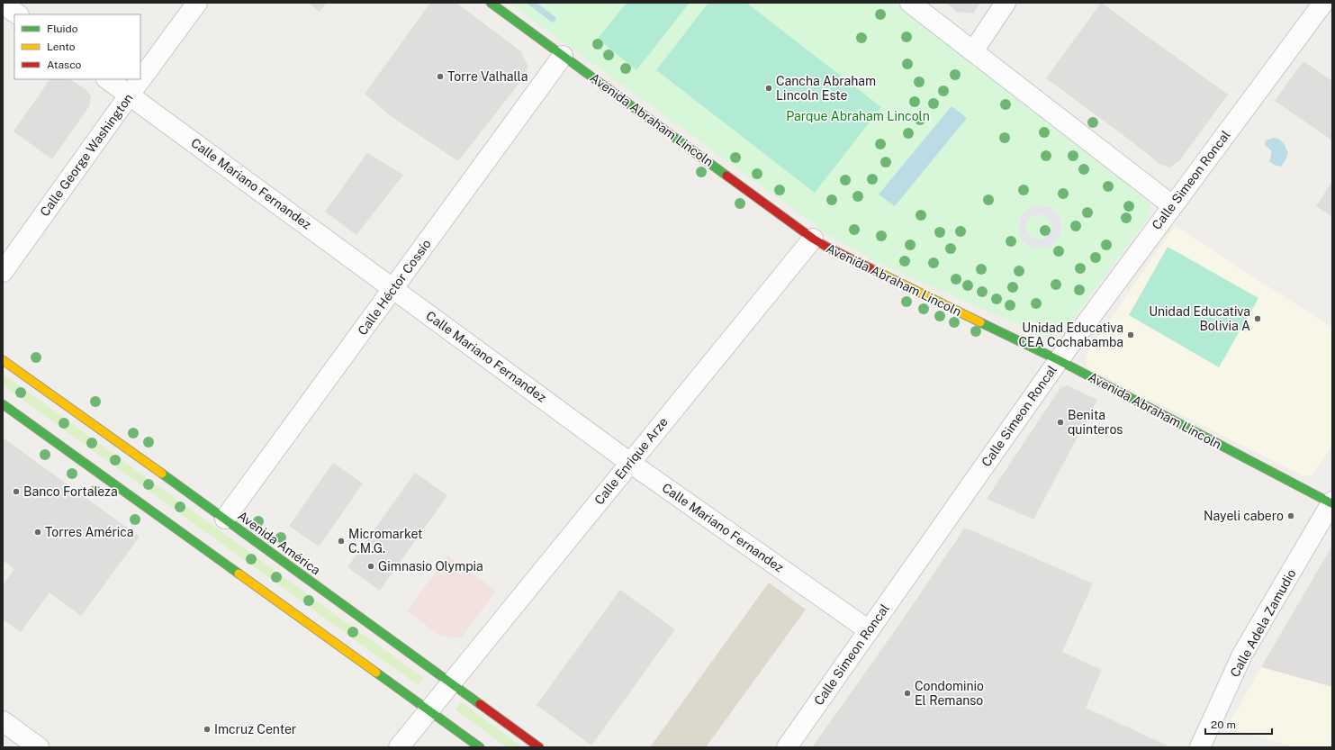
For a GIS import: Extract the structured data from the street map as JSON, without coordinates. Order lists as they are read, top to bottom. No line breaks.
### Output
{"streets":{"main road":["Avenida Abraham Lincoln","Avenida América"],"street":["Calle George Washington","Calle Simeon Roncal","Calle Mariano Fernandez","Calle Héctor Cossío","Calle Enrique Arze","Calle Adela Zamudio"]},"crossings":[["Avenida Abraham Lincoln","Calle Simeon Roncal"],["Avenida Abraham Lincoln","Calle Héctor Cossío"],["Avenida Abraham Lincoln","Calle Enrique Arze"],["Avenida Abraham Lincoln","Calle Adela Zamudio"],["Calle George Washington","Calle Mariano Fernandez"],["Calle Simeon Roncal","Calle Mariano Fernandez"],["Calle Mariano Fernandez","Calle Héctor Cossío"],["Calle Mariano Fernandez","Calle Enrique Arze"],["Calle Héctor Cossío","Avenida América"],["Calle Enrique Arze","Avenida América"]],"parks":["Parque Abraham Lincoln"],"places":["Torre Valhalla","Cancha Abraham Lincoln Este","Unidad Educativa Bolivia A","Unidad Educativa CEA Cochabamba","Benita quinteros","Banco Fortaleza","Nayeli cabero","Torres América","Micromarket C.M.G.","Gimnasio Olympia","Condominio El Remanso","Imcruz Center"],"legend":["Fluido","Lento","Atasco"],"scale_bar":"20 m"}
